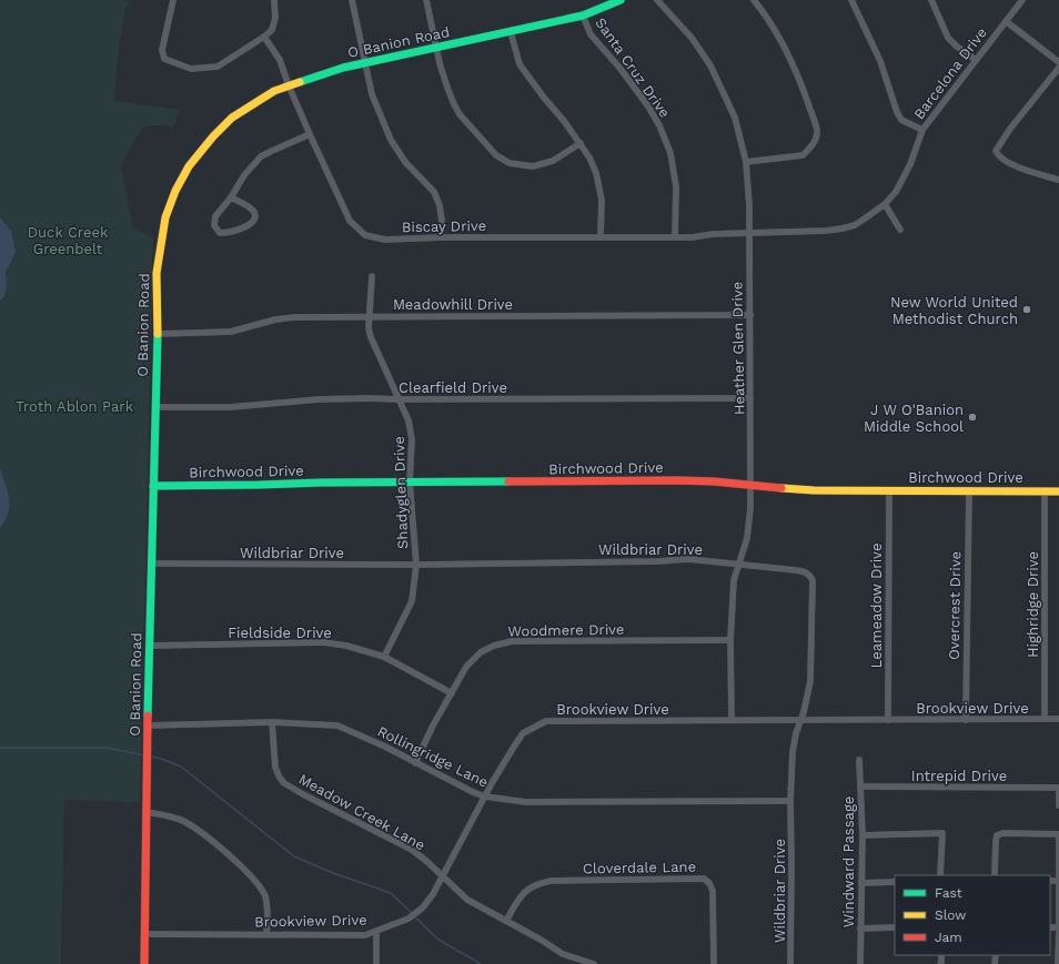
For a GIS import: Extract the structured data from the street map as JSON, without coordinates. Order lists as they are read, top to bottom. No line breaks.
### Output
{"streets":{"street":["O Banion Road","Santa Cruz Drive","Barcelona Drive","Biscay Drive","Meadowhill Drive","Heather Glen Drive","Clearfield Drive","Birchwood Drive","Shadyglen Drive","Wildbriar Drive","Highridge Drive","Leameadow Drive","Overcrest Drive","Woodmere Drive","Fieldside Drive","Brookview Drive","Rollingridge Lane","Intrepid Drive","Meadow Creek Lane","Windward Passage","Cloverdale Lane"]},"crossings":[["O Banion Road","Santa Cruz Drive"],["O Banion Road","Biscay Drive"],["O Banion Road","Meadowhill Drive"],["O Banion Road","Clearfield Drive"],["O Banion Road","Birchwood Drive"],["O Banion Road","Wildbriar Drive"],["O Banion Road","Fieldside Drive"],["O Banion Road","Brookview Drive"],["O Banion Road","Rollingridge Lane"],["Santa Cruz Drive","Biscay Drive"],["Barcelona Drive","Biscay Drive"],["Barcelona Drive","Heather Glen Drive"],["Biscay Drive","Heather Glen Drive"],["Meadowhill Drive","Heather Glen Drive"],["Meadowhill Drive","Shadyglen Drive"],["Heather Glen Drive","Clearfield Drive"],["Heather Glen Drive","Birchwood Drive"],["Heather Glen Drive","Wildbriar Drive"],["Heather Glen Drive","Woodmere Drive"],["Heather Glen Drive","Brookview Drive"],["Clearfield Drive","Shadyglen Drive"],["Birchwood Drive","Shadyglen Drive"],["Birchwood Drive","Highridge Drive"],["Birchwood Drive","Leameadow Drive"],["Birchwood Drive","Overcrest Drive"],["Shadyglen Drive","Wildbriar Drive"],["Shadyglen Drive","Fieldside Drive"],["Wildbriar Drive","Brookview Drive"],["Wildbriar Drive","Rollingridge Lane"],["Highridge Drive","Brookview Drive"],["Leameadow Drive","Brookview Drive"],["Overcrest Drive","Brookview Drive"],["Woodmere Drive","Fieldside Drive"],["Woodmere Drive","Rollingridge Lane"],["Brookview Drive","Rollingridge Lane"],["Brookview Drive","Meadow Creek Lane"],["Rollingridge Lane","Meadow Creek Lane"],["Intrepid Drive","Windward Passage"],["Meadow Creek Lane","Cloverdale Lane"]],"parks":["Duck Creek Greenbelt","Troth Ablon Park"],"places":["New World United Methodist Church","J W O'Banion Middle School"],"legend":["Fast","Slow","Jam"]}
